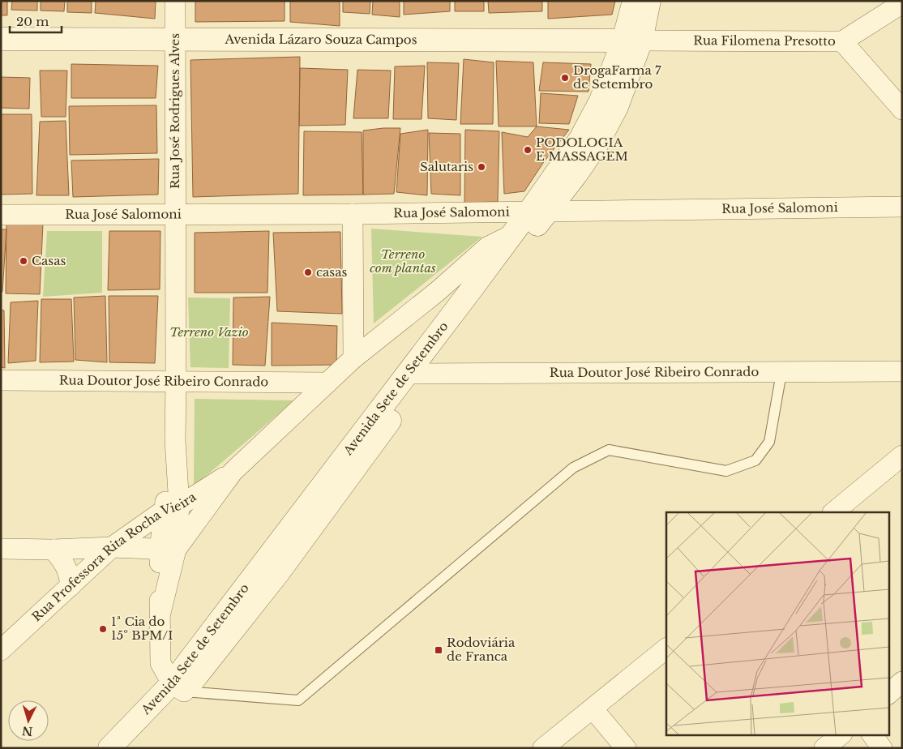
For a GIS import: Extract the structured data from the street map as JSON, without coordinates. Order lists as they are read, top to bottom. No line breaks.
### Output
{"streets":{"street":["Avenida Lázaro Souza Campos","Rua Filomena Presotto","Rua José Rodrigues Alves","Rua José Salomoni","Rua Doutor José Ribeiro Conrado","Avenida Sete de Setembro","Rua Professora Rita Rocha Vieira"]},"crossings":[["Avenida Lázaro Souza Campos","Rua Filomena Presotto"],["Avenida Lázaro Souza Campos","Rua José Rodrigues Alves"],["Avenida Lázaro Souza Campos","Avenida Sete de Setembro"],["Rua Filomena Presotto","Avenida Sete de Setembro"],["Rua José Rodrigues Alves","Rua José Salomoni"],["Rua José Rodrigues Alves","Rua Doutor José Ribeiro Conrado"],["Rua José Rodrigues Alves","Avenida Sete de Setembro"],["Rua José Rodrigues Alves","Rua Professora Rita Rocha Vieira"],["Rua José Salomoni","Avenida Sete de Setembro"],["Rua Doutor José Ribeiro Conrado","Avenida Sete de Setembro"],["Rua Doutor José Ribeiro Conrado","Rua Professora Rita Rocha Vieira"],["Avenida Sete de Setembro","Rua Professora Rita Rocha Vieira"]],"parks":["Terreno com plantas","Terreno Vazio"],"places":{"other":["DrogaFarma 7 de Setembro","PODOLOGIA E MASSAGEM","Salutaris","Casas","casas","1ª Cia do 15º BPM/I"],"transit":["Rodoviária de Franca"]},"scale_bar":"20 m","north":"bottom"}
